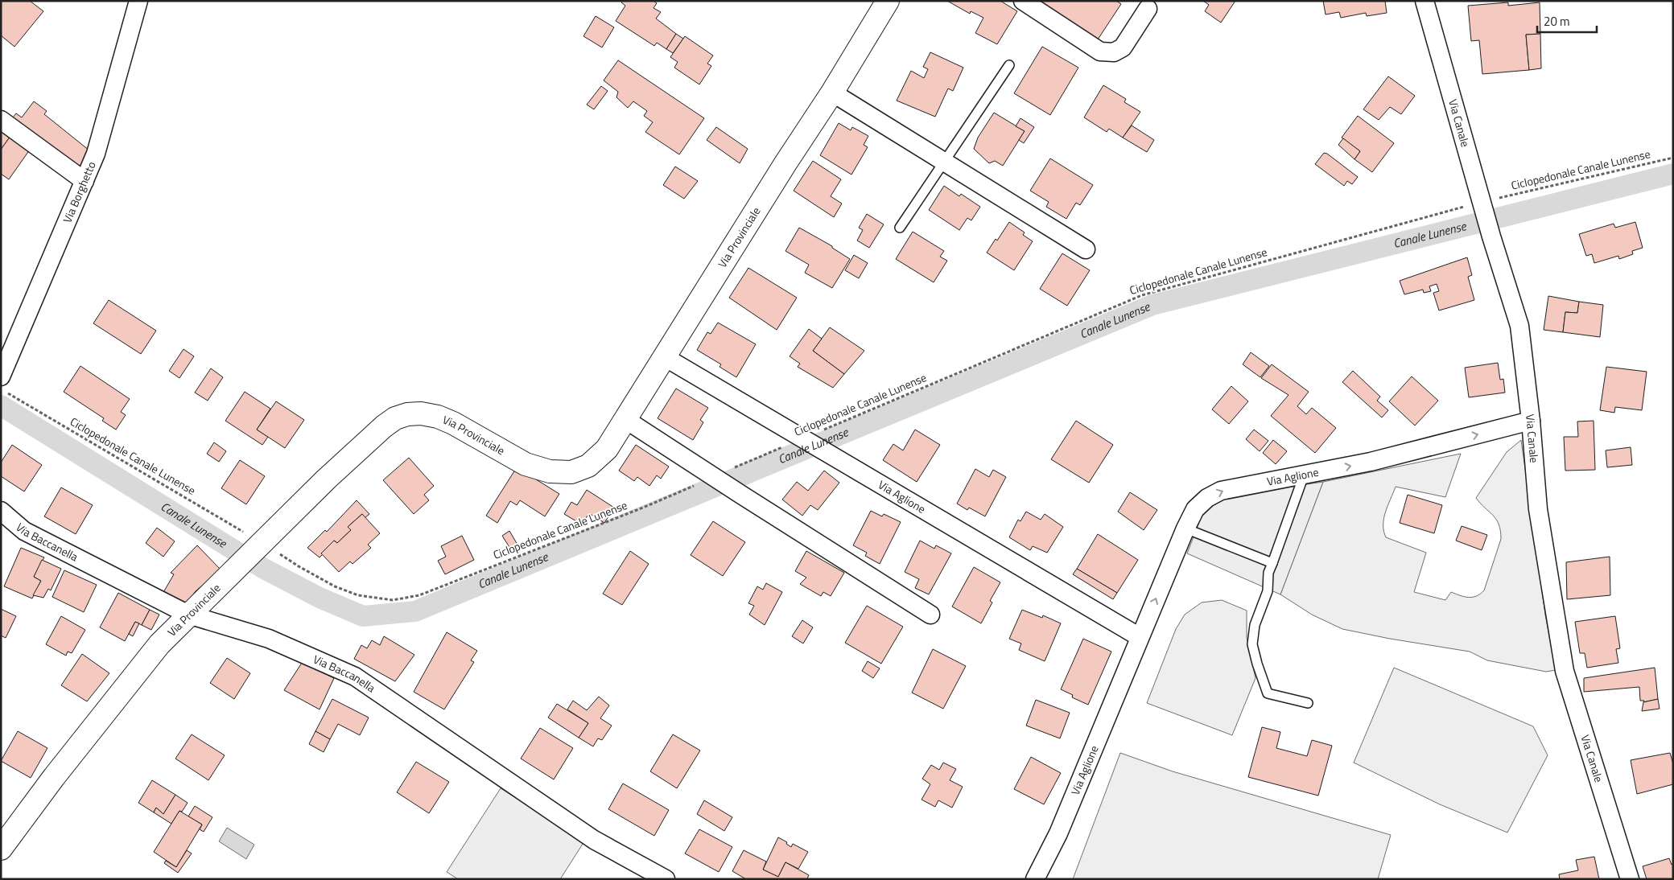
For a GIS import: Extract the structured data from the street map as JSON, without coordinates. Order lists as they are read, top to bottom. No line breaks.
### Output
{"streets":{"street":["Via Canale","Via Borghetto","Via Provinciale","Via Aglione","Via Baccanella"],"path":["Ciclopedonale Canale Lunense"]},"crossings":[["Via Canale","Ciclopedonale Canale Lunense"],["Via Canale","Via Aglione"],["Ciclopedonale Canale Lunense","Via Borghetto"],["Ciclopedonale Canale Lunense","Via Provinciale"],["Ciclopedonale Canale Lunense","Via Aglione"],["Via Provinciale","Via Aglione"],["Via Provinciale","Via Baccanella"]],"water":["Canale Lunense"],"scale_bar":"20 m"}
